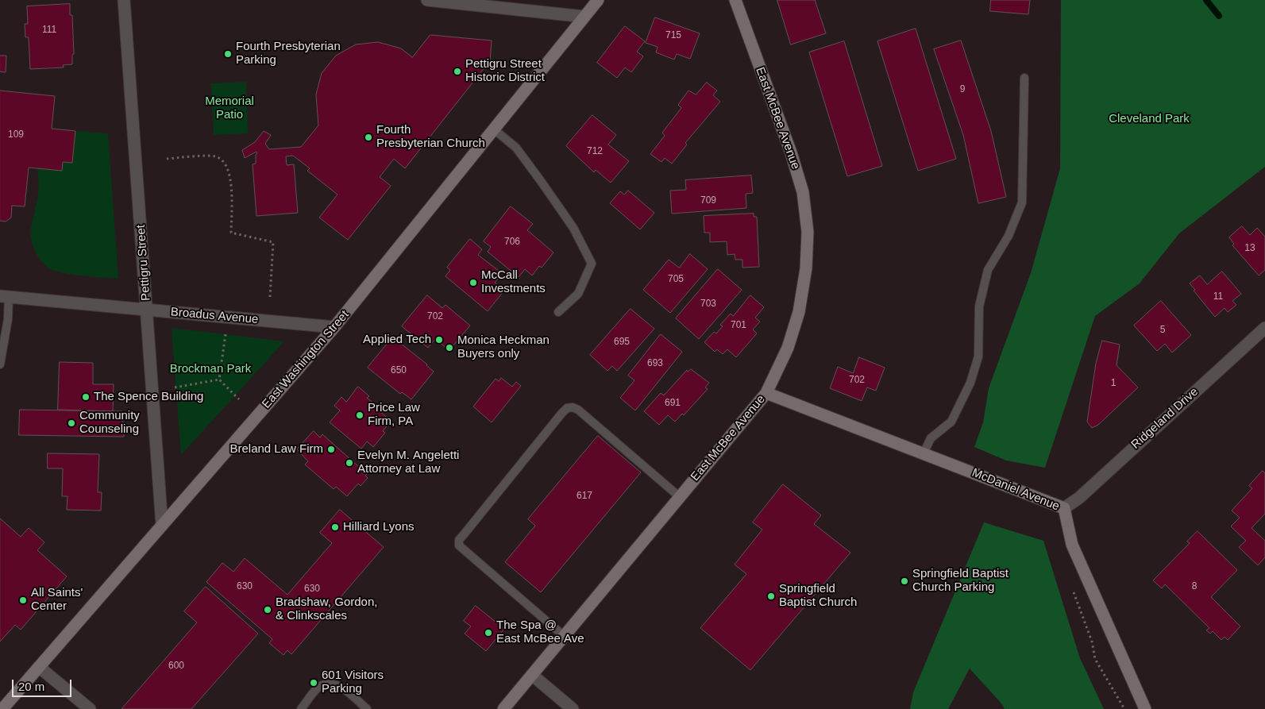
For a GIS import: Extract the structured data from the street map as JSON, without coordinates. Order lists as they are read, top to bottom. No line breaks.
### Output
{"streets":{"street":["East McBee Avenue","Pettigru Street","Broadus Avenue","East Washington Street","Ridgeland Drive","McDaniel Avenue"]},"crossings":[["East McBee Avenue","McDaniel Avenue"],["Pettigru Street","Broadus Avenue"],["Pettigru Street","East Washington Street"],["Broadus Avenue","East Washington Street"],["Ridgeland Drive","McDaniel Avenue"]],"parks":["Memorial Patio","Cleveland Park","Brockman Park"],"places":["Fourth Presbyterian Parking","Pettigru Street Historic District","Fourth Presbyterian Church","McCall Investments","Applied Tech","Monica Heckman Buyers only","The Spence Building","Price Law Firm, PA","Community Counseling","Breland Law Firm","Evelyn M. Angeletti Attorney at Law","Hilliard Lyons","Springfield Baptist Church Parking","Springfield Baptist Church","All Saints' Center","Bradshaw, Gordon, & Clinkscales","The Spa @ East McBee Ave","601 Visitors Parking"],"house_numbers":["111","715","9","109","712","709","706","13","705","11","703","702","701","5","695","693","650","702","1","691","617","630","8","630","600"],"scale_bar":"20 m"}
